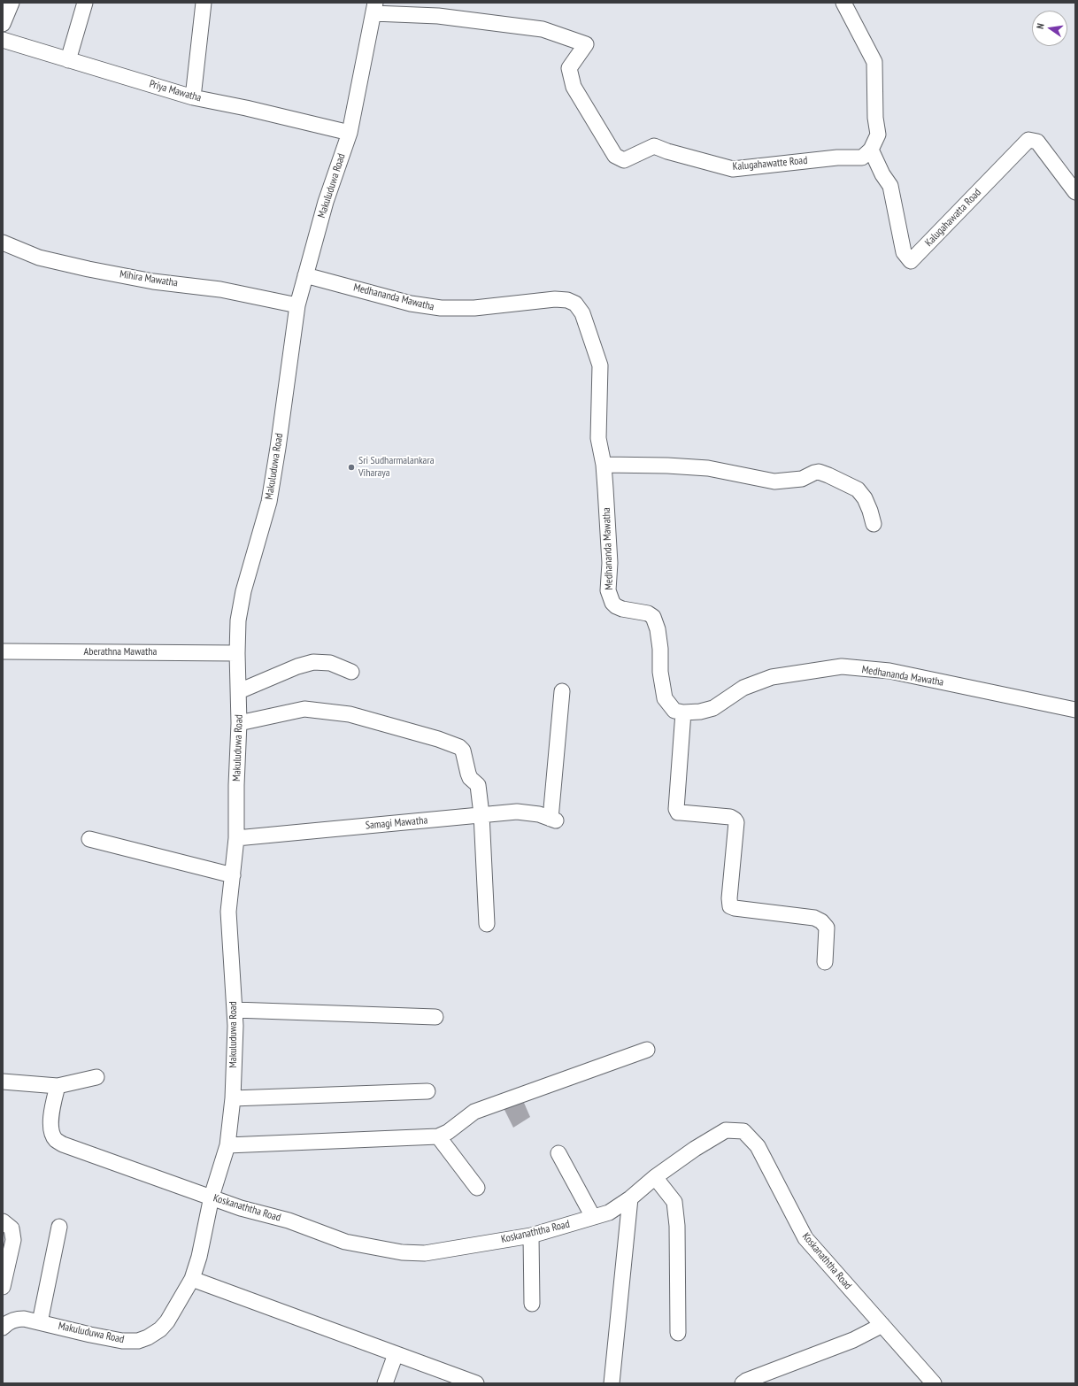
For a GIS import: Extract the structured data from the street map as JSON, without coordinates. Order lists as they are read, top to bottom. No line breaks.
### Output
{"streets":{"street":["Priya Mawatha","Kalugahawatte Road","Makuluduwa Road","Kalugahawatta Road","Mihira Mawatha","Medhananda Mawatha","Aberathna Mawatha","Samagi Mawatha","Koskanaththa Road"]},"crossings":[["Priya Mawatha","Makuluduwa Road"],["Kalugahawatte Road","Makuluduwa Road"],["Kalugahawatte Road","Kalugahawatta Road"],["Makuluduwa Road","Mihira Mawatha"],["Makuluduwa Road","Medhananda Mawatha"],["Makuluduwa Road","Aberathna Mawatha"],["Makuluduwa Road","Samagi Mawatha"],["Makuluduwa Road","Koskanaththa Road"]],"places":["Sri Sudharmalankara Viharaya"],"north":"left"}
